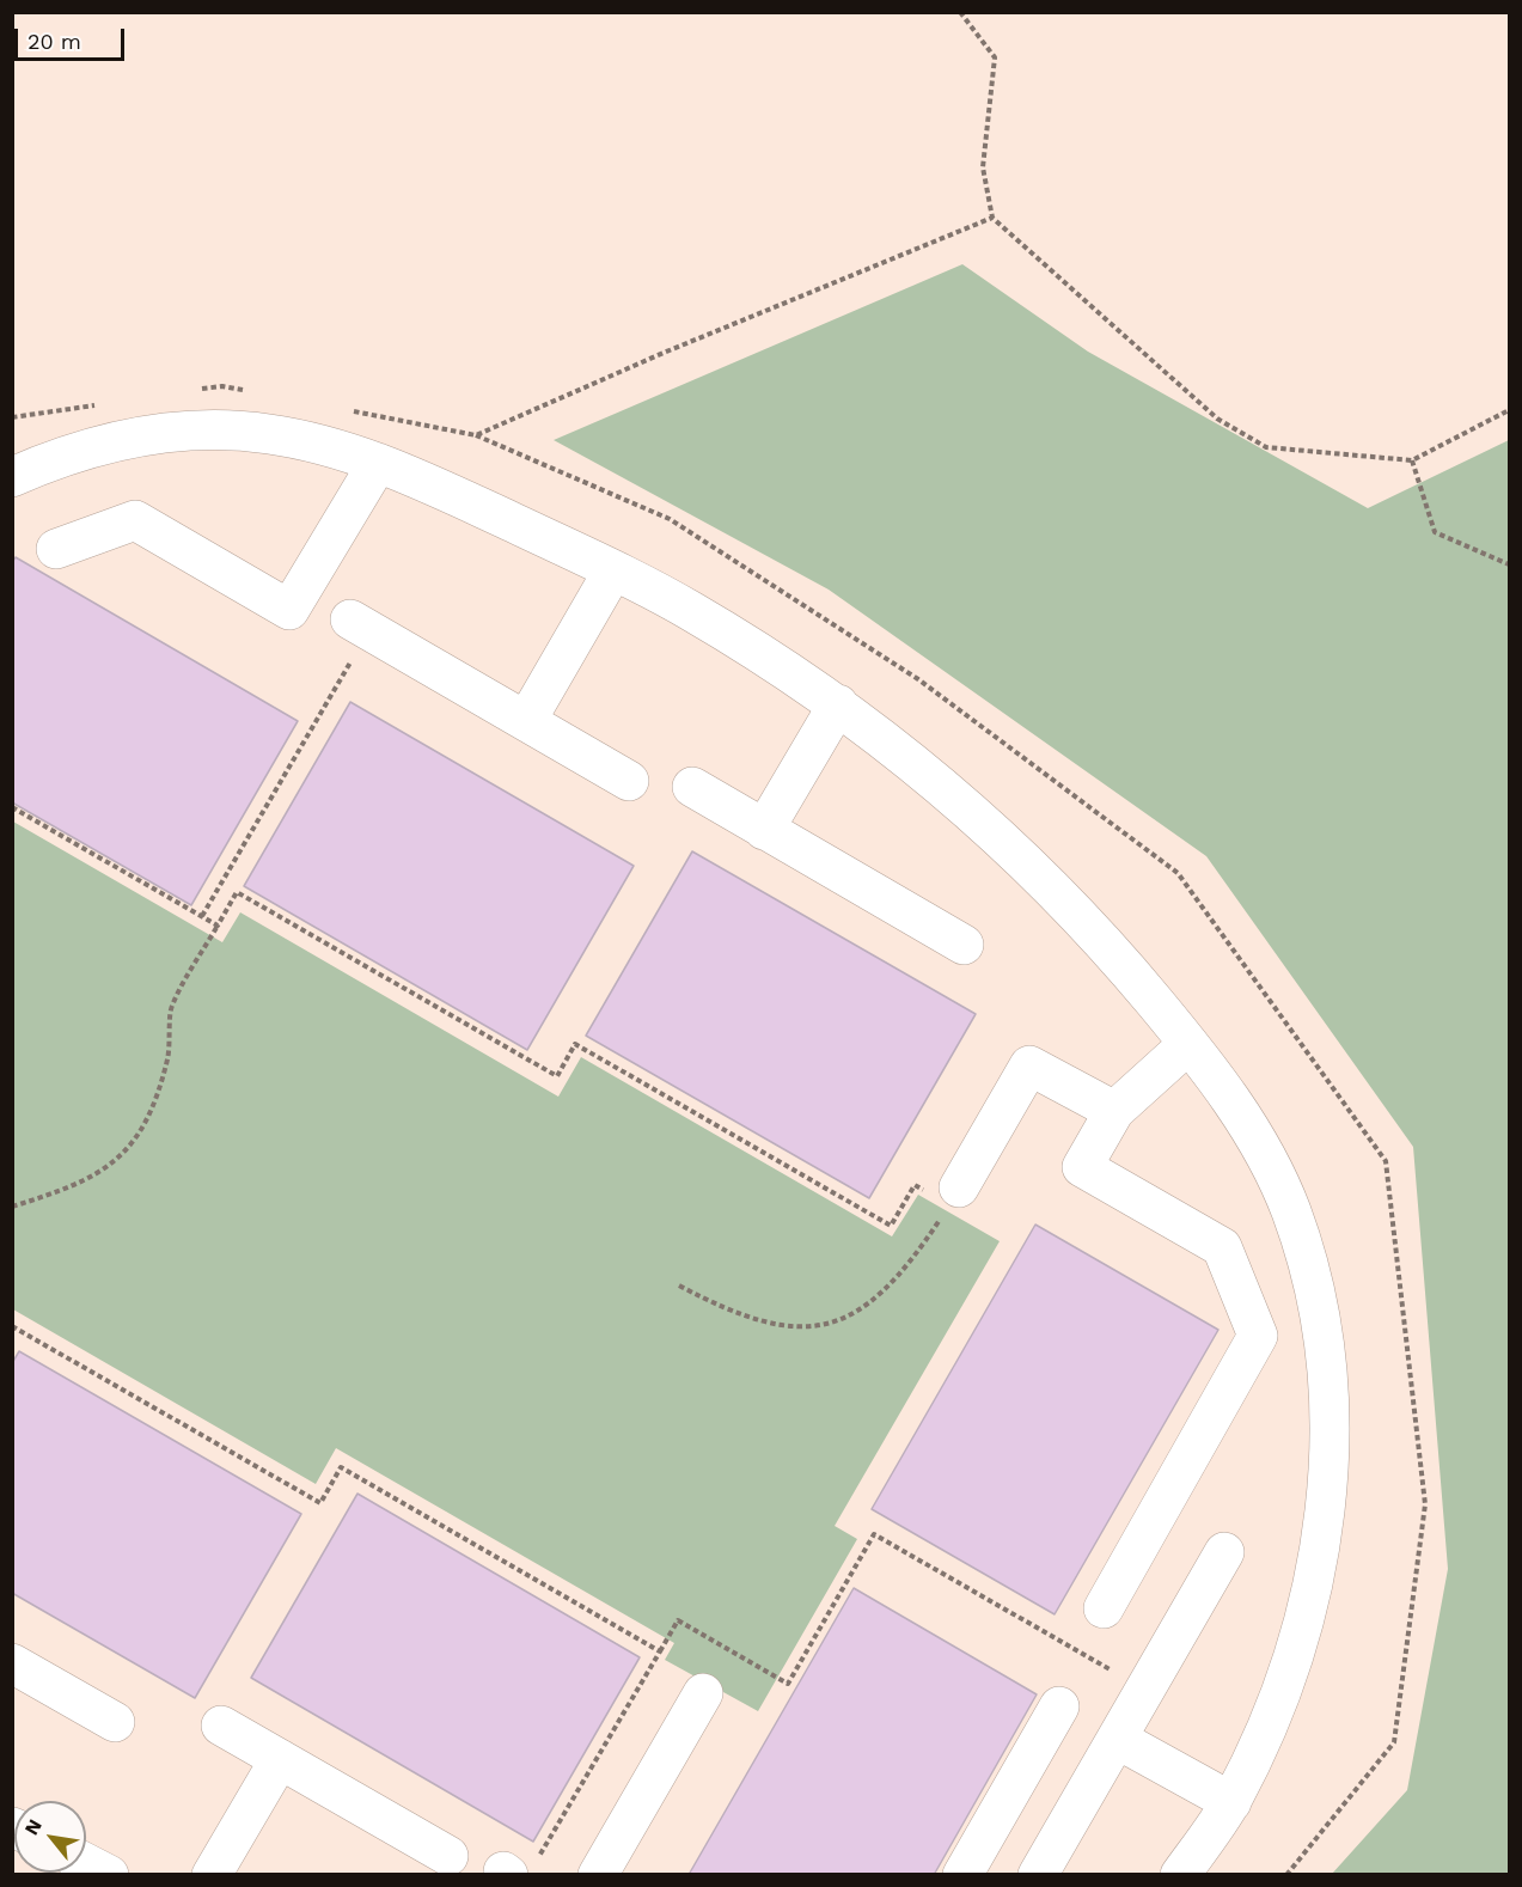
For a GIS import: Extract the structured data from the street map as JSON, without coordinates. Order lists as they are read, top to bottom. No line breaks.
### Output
{"scale_bar":"20 m","north":"top left"}
